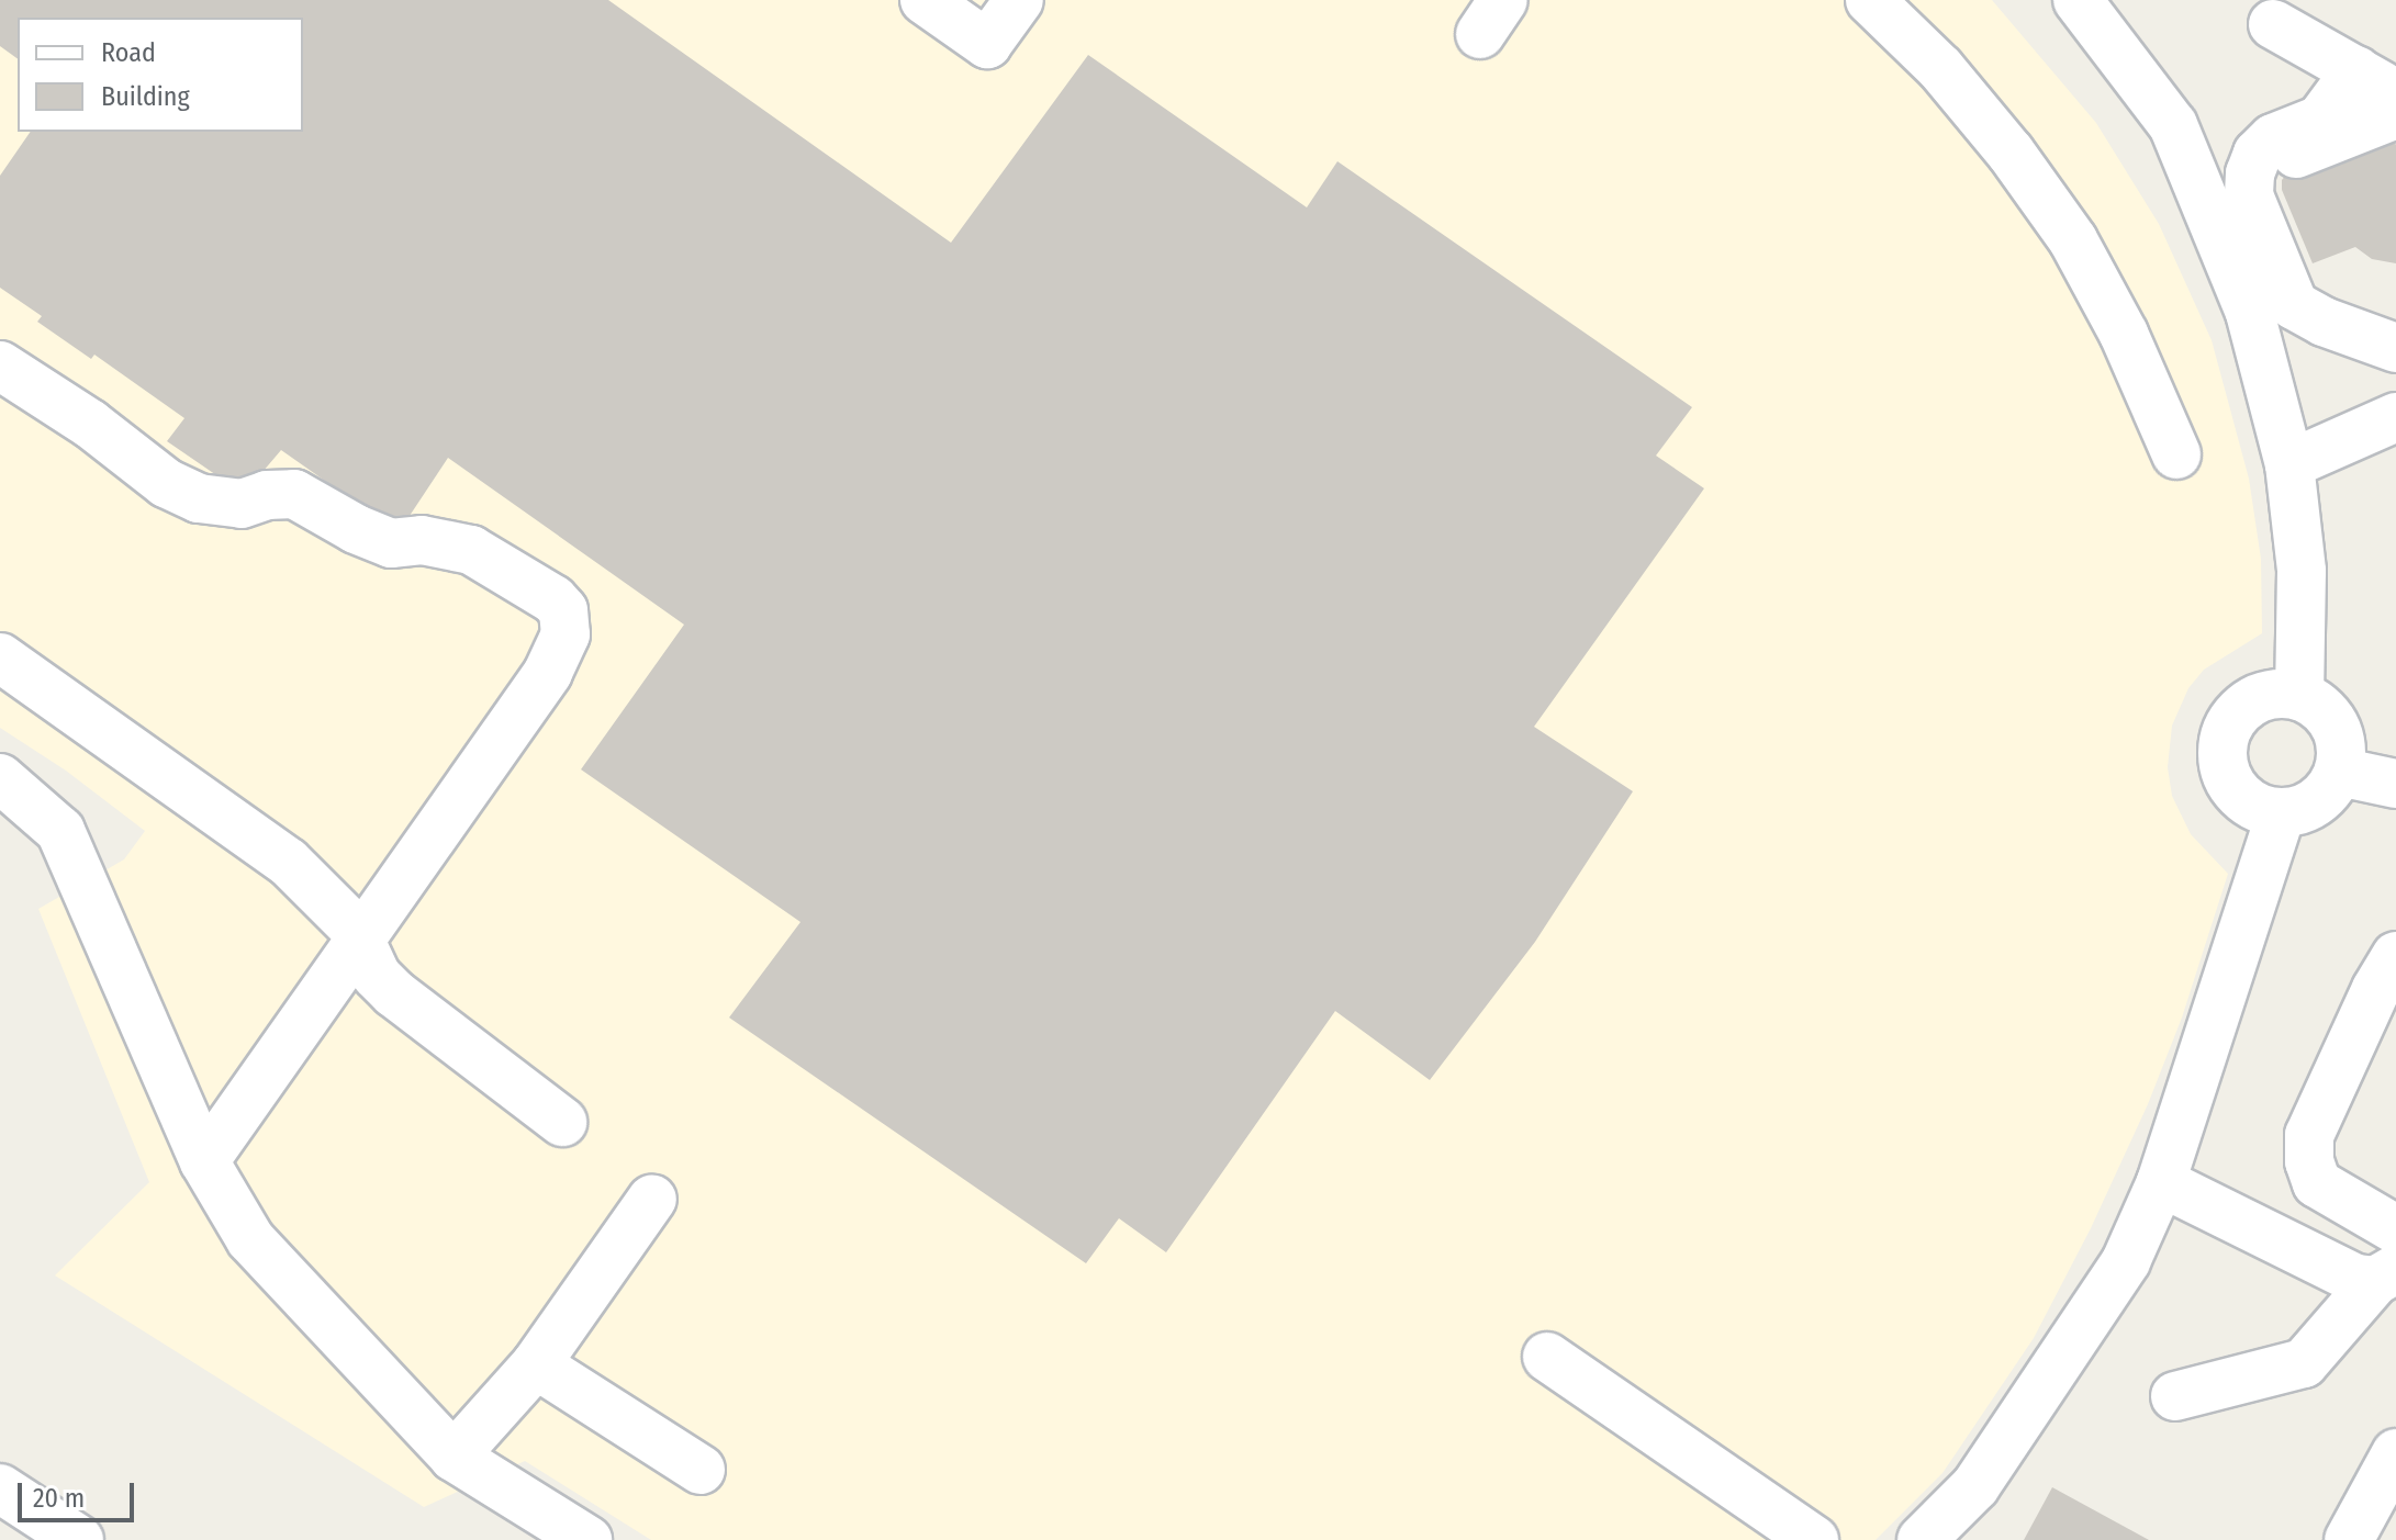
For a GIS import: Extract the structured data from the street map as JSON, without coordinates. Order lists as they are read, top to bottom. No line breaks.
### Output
{"legend":["Road","Building"],"scale_bar":"20 m"}
